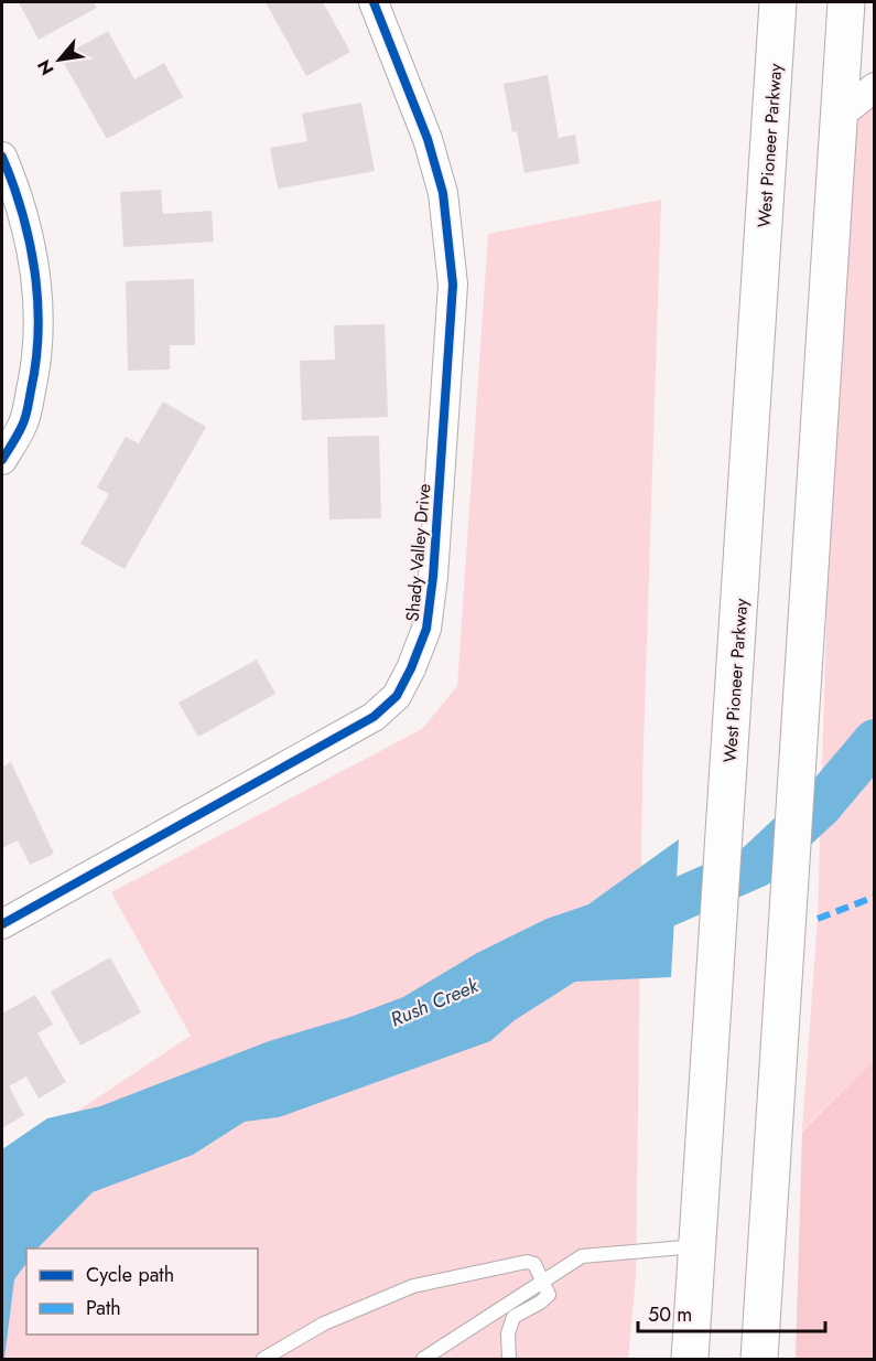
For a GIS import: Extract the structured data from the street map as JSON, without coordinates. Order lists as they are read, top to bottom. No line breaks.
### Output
{"streets":{"main road":["West Pioneer Parkway"],"street":["Shady Valley Drive"]},"water":["Rush Creek"],"legend":["Cycle path","Path"],"scale_bar":"50 m","north":"bottom left"}
